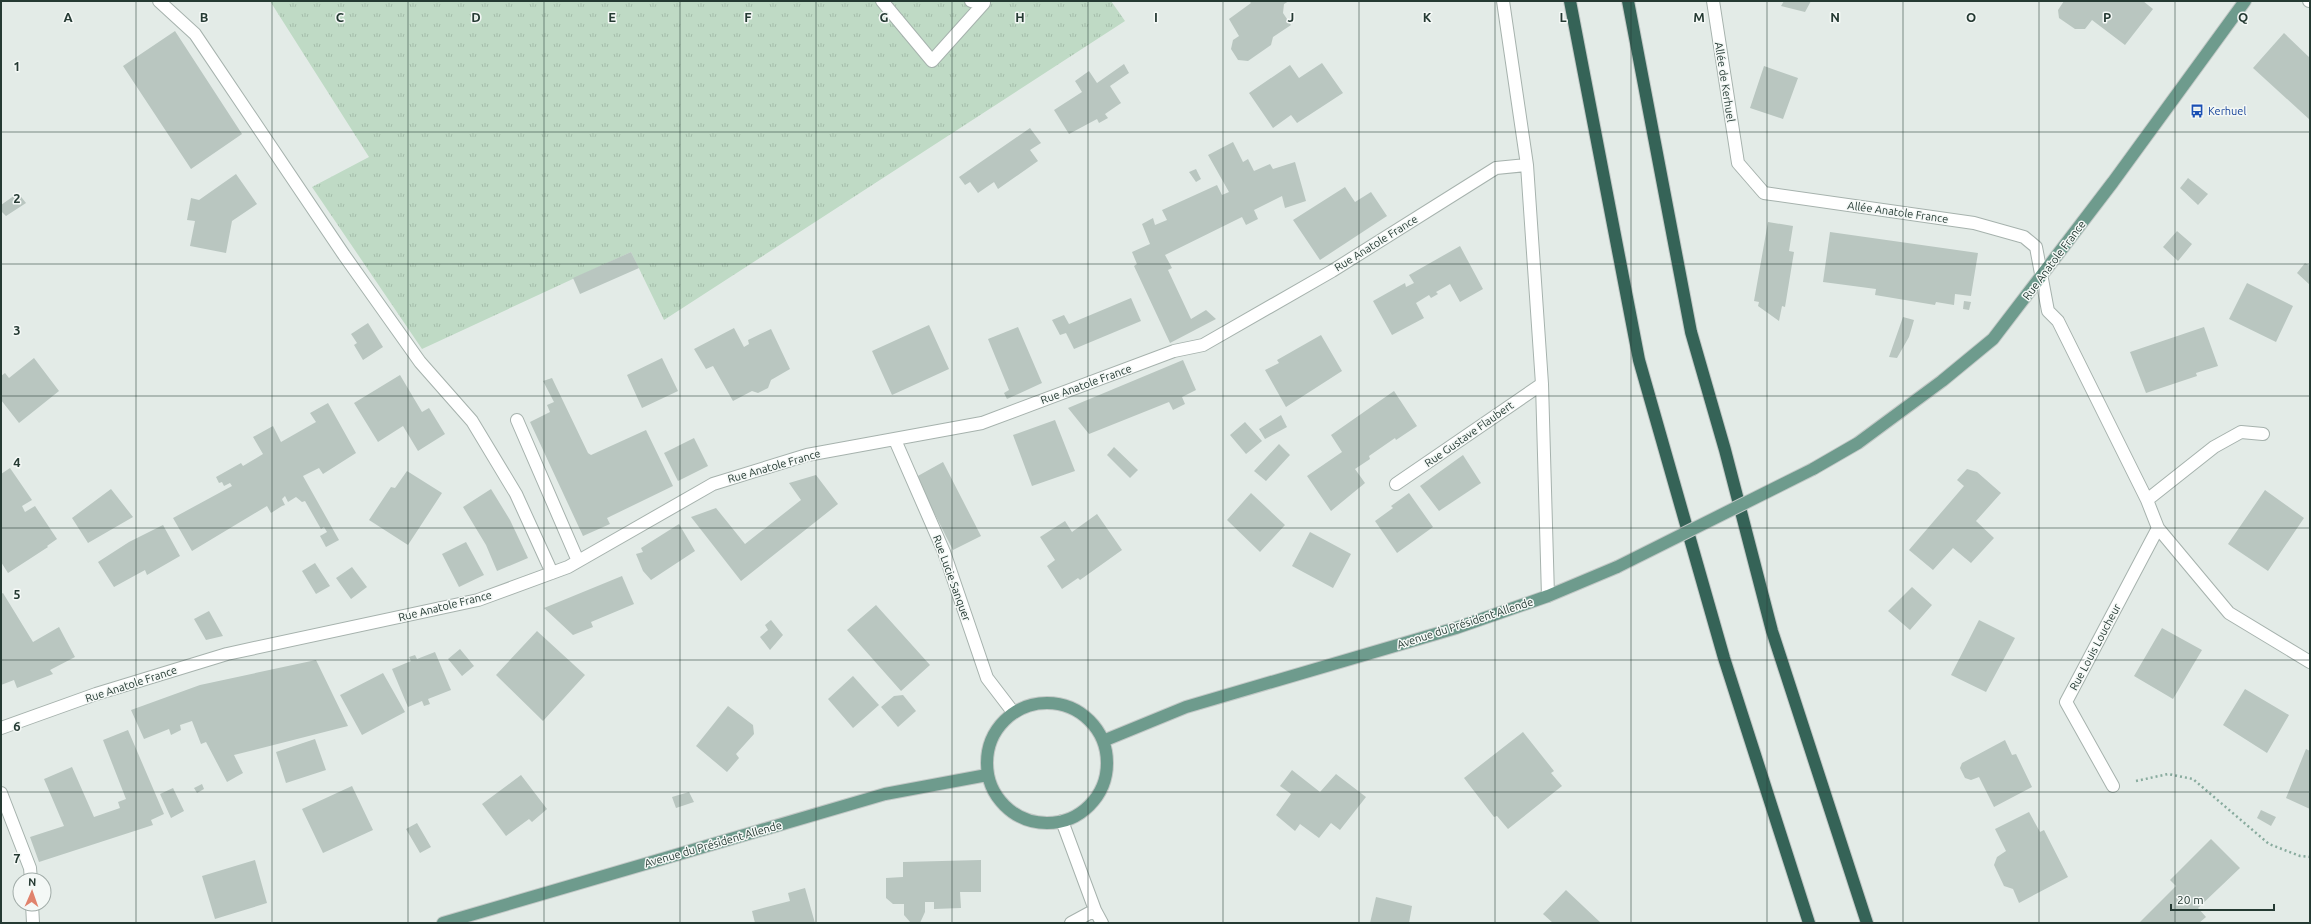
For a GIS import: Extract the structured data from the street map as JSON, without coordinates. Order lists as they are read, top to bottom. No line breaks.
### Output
{"streets":{"main road":["Rue Anatole France","Avenue du Président Allende"],"street":["Allée de Kerhuel","Allée Anatole France","Rue Gustave Flaubert","Rue Lucie Sanquer","Rue Louis Loucheur"]},"crossings":[["Allée de Kerhuel","Allée Anatole France"],["Allée Anatole France","Rue Anatole France"],["Rue Anatole France","Rue Lucie Sanquer"],["Rue Anatole France","Avenue du Président Allende"],["Rue Lucie Sanquer","Avenue du Président Allende"]],"places":{"bus stop":["Kerhuel"]},"scale_bar":"20 m","north":"top","grid":{"columns":["A","B","C","D","E","F","G","H","I","J","K","L","M","N","O","P","Q"],"rows":["1","2","3","4","5","6","7"]}}
